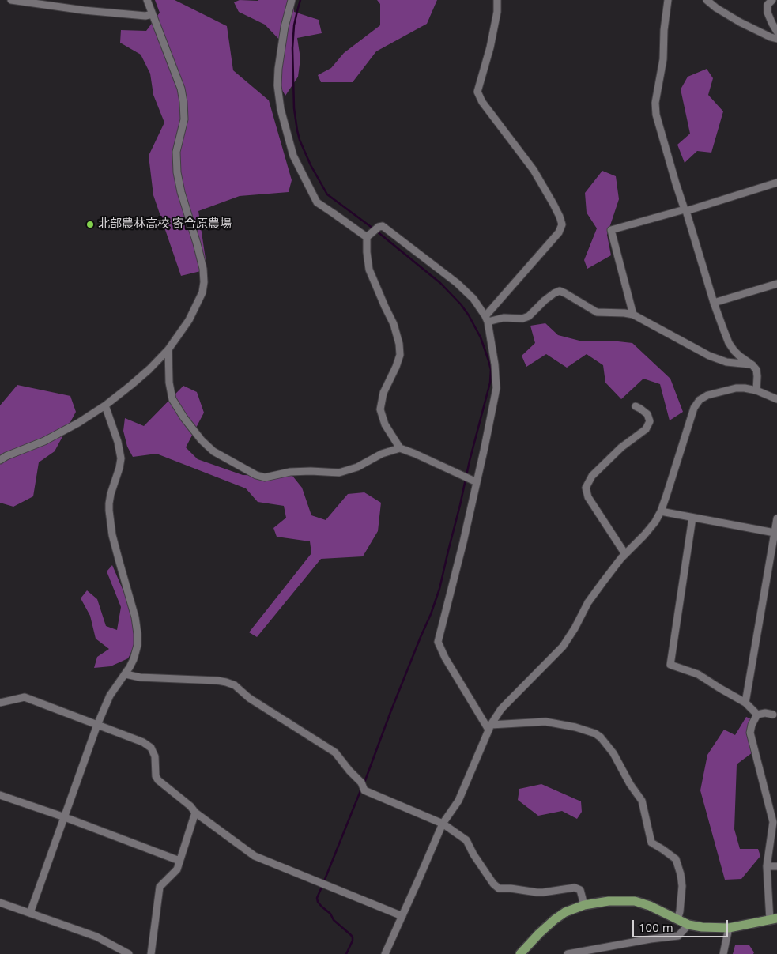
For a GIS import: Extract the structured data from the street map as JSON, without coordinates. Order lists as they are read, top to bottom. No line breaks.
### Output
{"places":["北部農林高校 寄合原農場"],"scale_bar":"100 m"}
